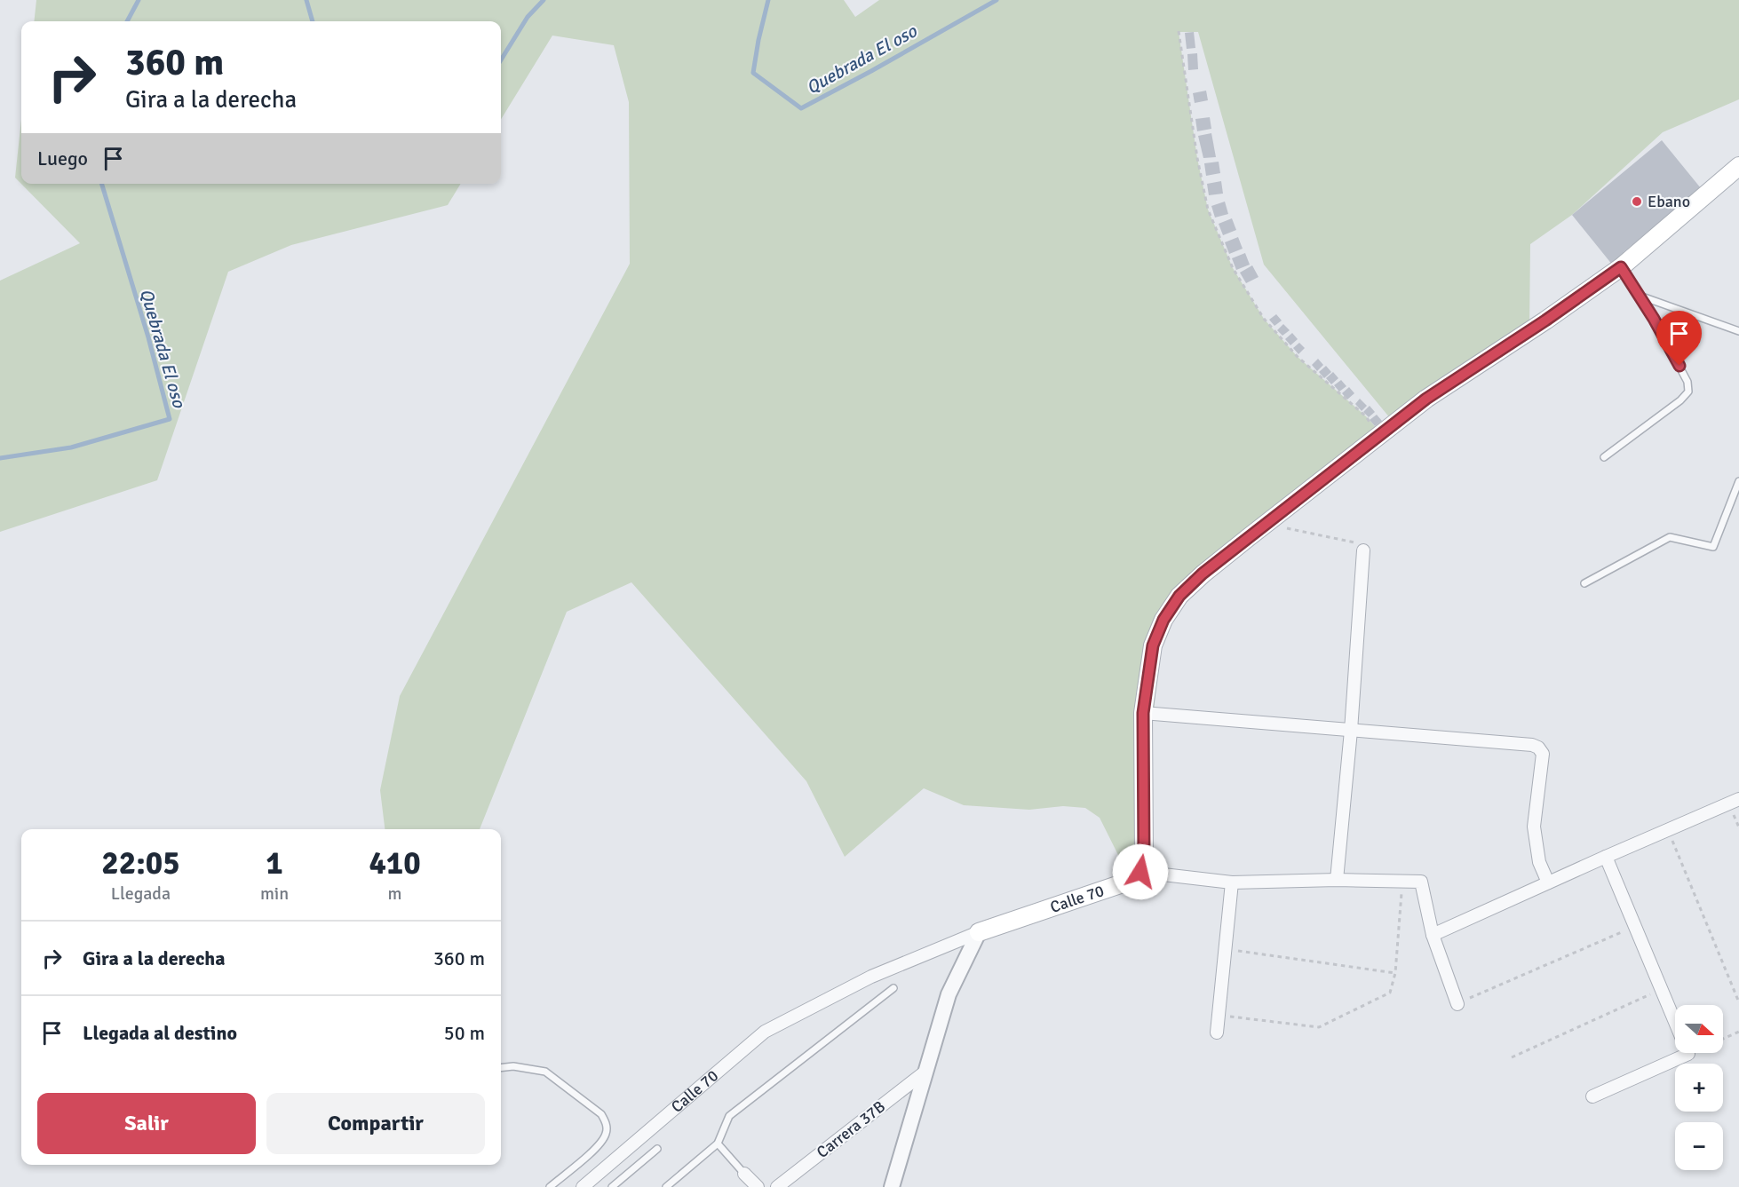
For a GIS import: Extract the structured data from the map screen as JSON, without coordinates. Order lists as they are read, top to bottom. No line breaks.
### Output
{"streets":{"main road":["Calle 70"],"street":["Carrera 37B"]},"water":["Quebrada El oso"],"places":["Ebano"],"north":"right","page":{"turn":["360 m","Gira a la derecha"],"then":"Luego","eta":["22:05","Llegada","1","min","410","m"],"list":[{"name":"Gira a la derecha","value":"360 m"},{"name":"Llegada al destino","value":"50 m"}],"map_buttons":["+","−"],"buttons":["Salir","Compartir"]}}
